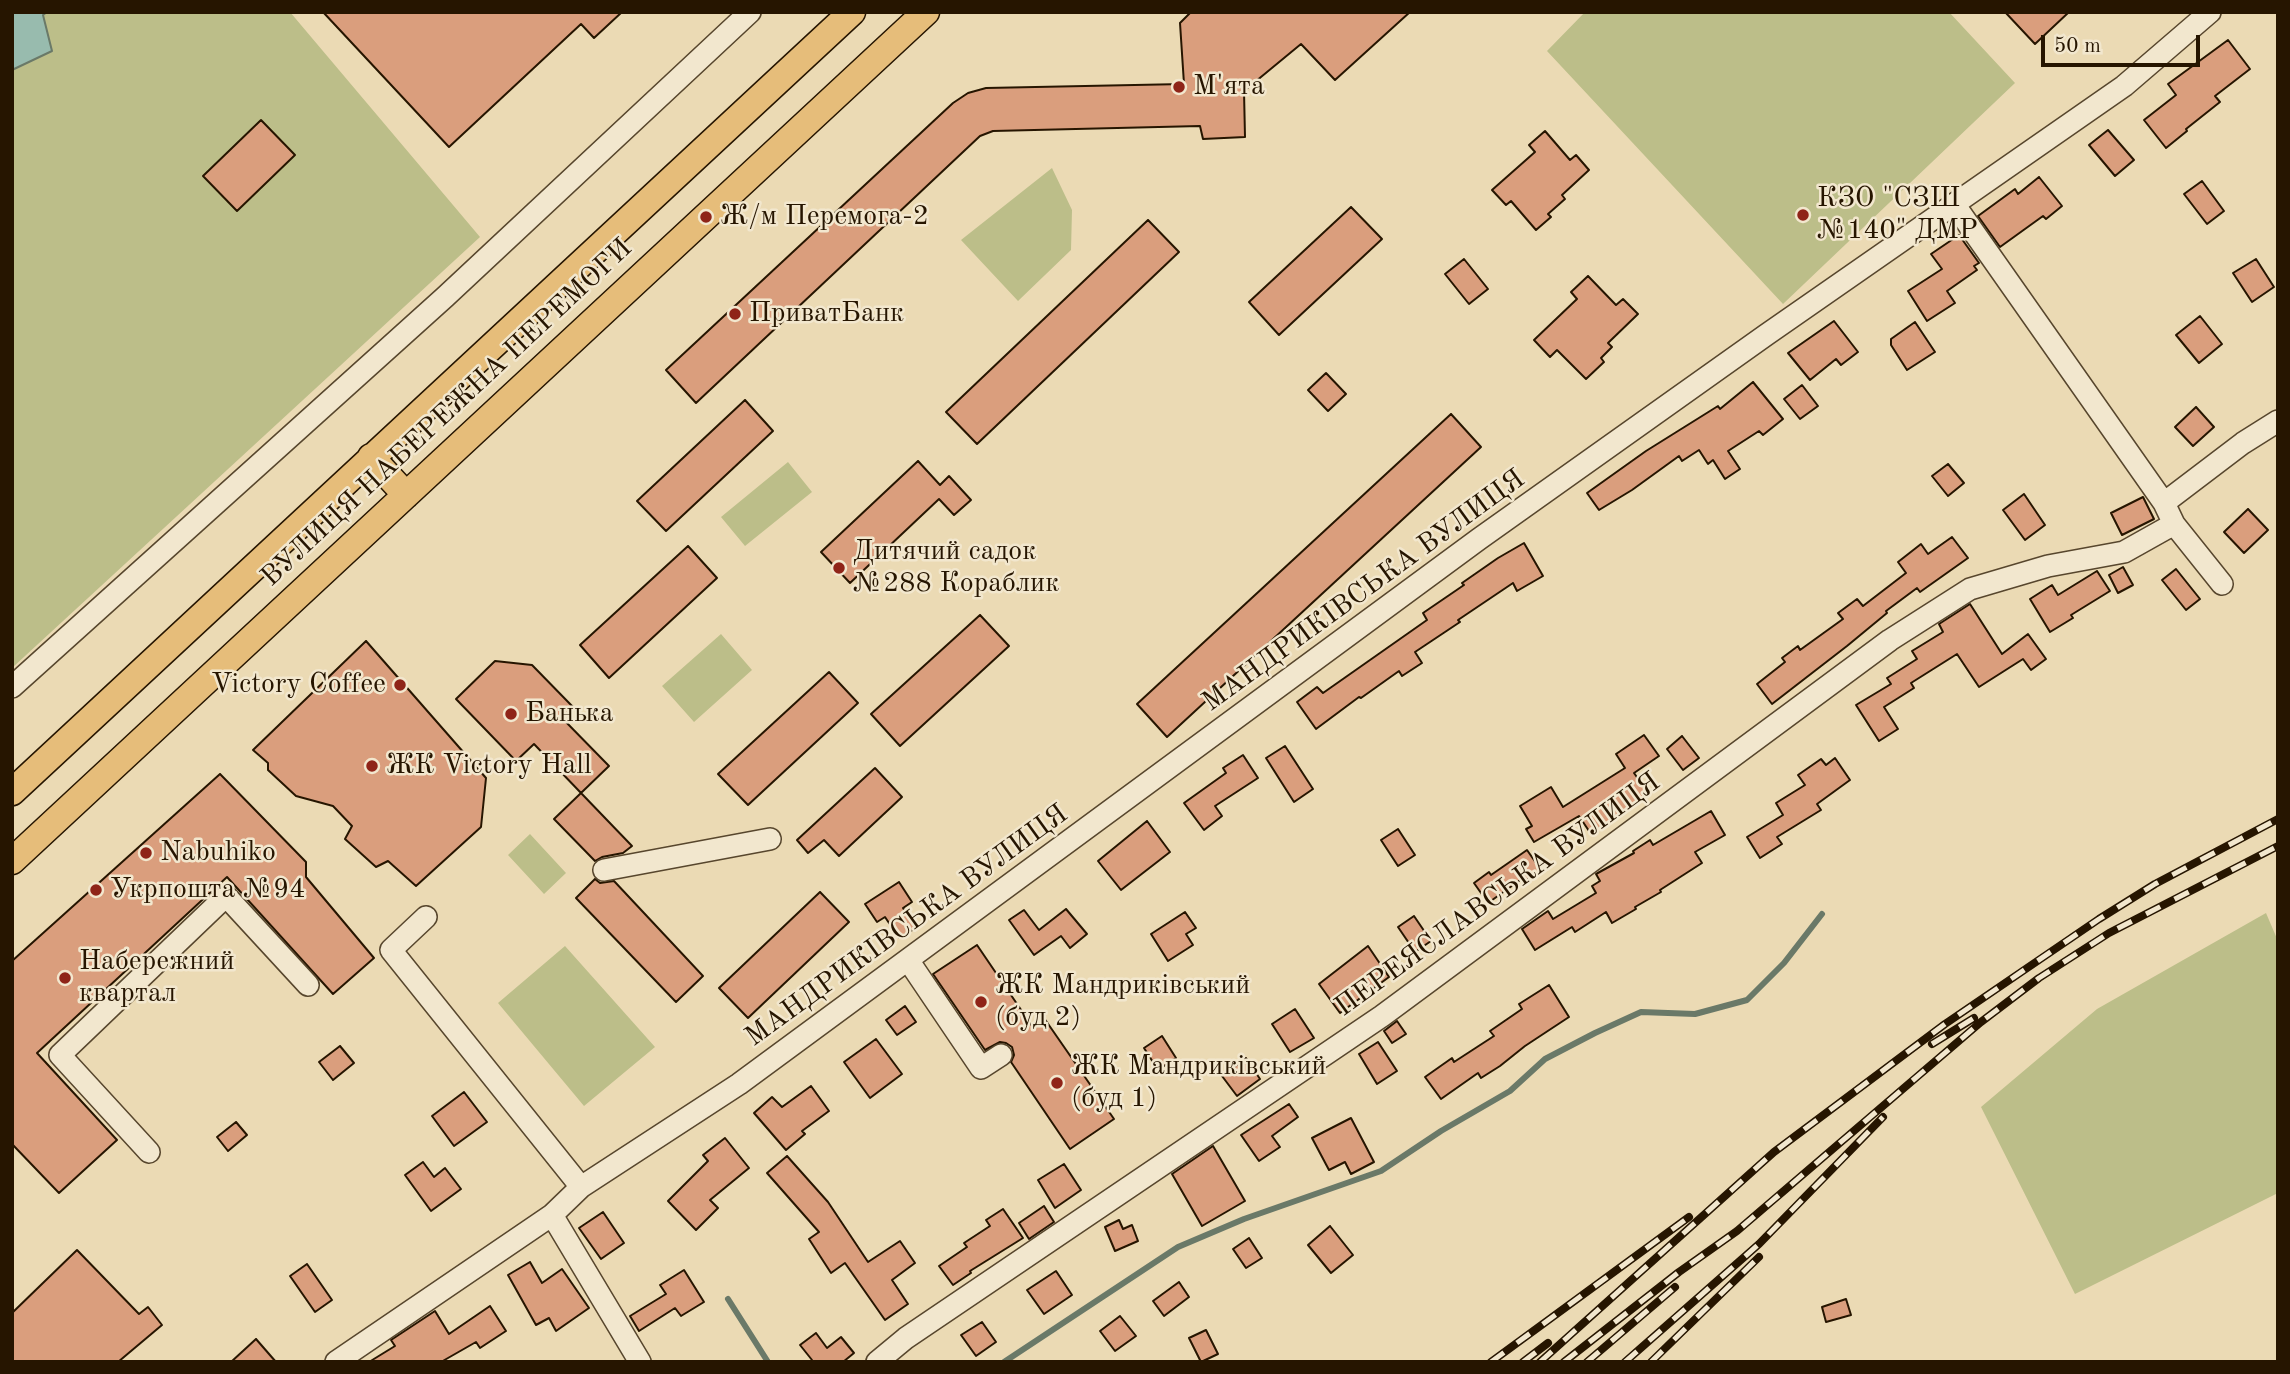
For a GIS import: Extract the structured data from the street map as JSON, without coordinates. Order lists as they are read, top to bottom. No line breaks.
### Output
{"streets":{"main road":["ВУЛИЦЯ НАБЕРЕЖНА ПЕРЕМОГИ"],"street":["МАНДРИКІВСЬКА ВУЛИЦЯ","ПЕРЕЯСЛАВСЬКА ВУЛИЦЯ"]},"places":["М'ята","КЗО \"СЗШ №140\" ДМР","Ж/м Перемога-2","ПриватБанк","Дитячий садок №288 Кораблик","Victory Coffee","Банька","ЖК Victory Hall","Nabuhiko","Укрпошта №94","Набережний квартал","ЖК Мандриківський (буд 2)","ЖК Мандриківський (буд 1)"],"scale_bar":"50 m"}
